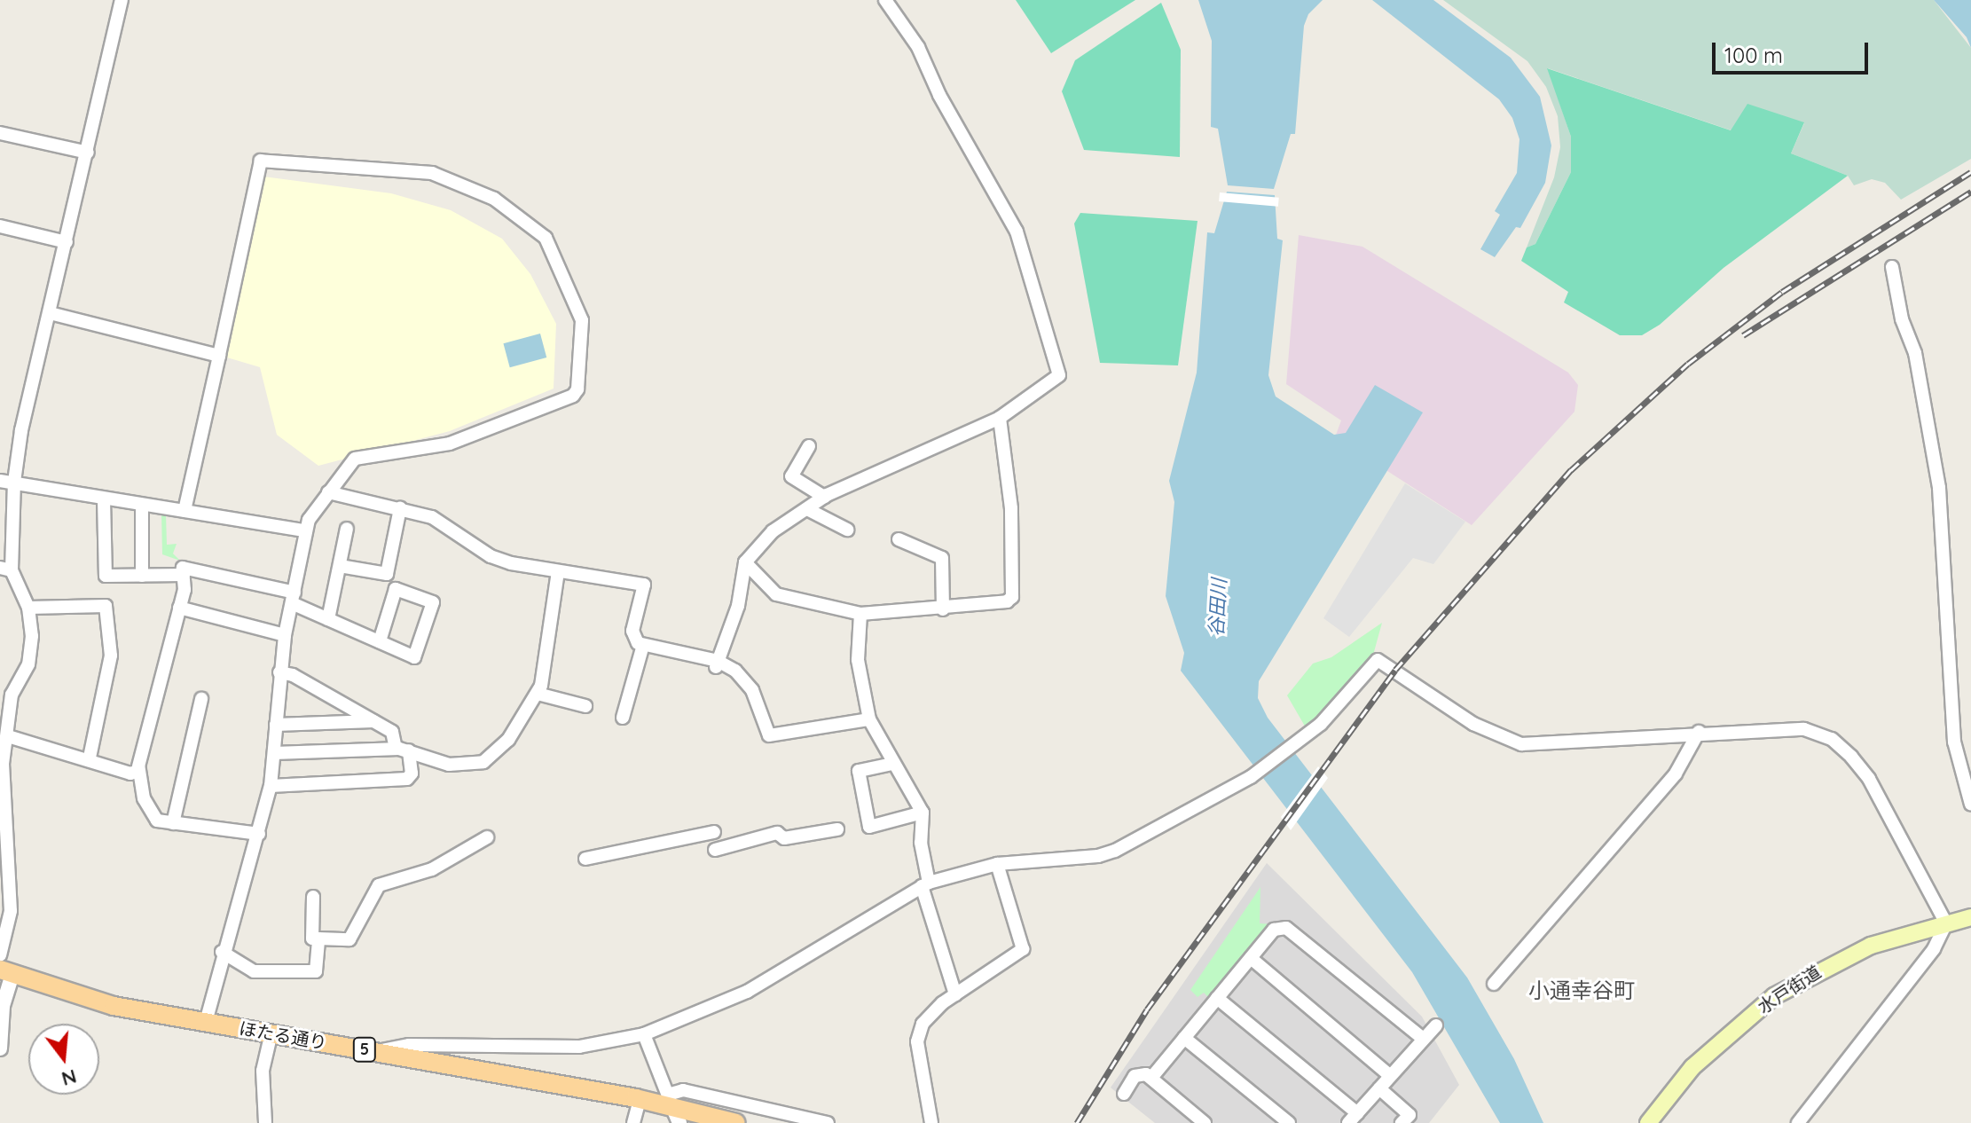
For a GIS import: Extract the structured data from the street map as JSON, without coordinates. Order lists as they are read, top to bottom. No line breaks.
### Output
{"streets":{"main road":["水戸街道","ほたる通り","5"]},"districts":["小通幸谷町"],"water":["谷田川"],"scale_bar":"100 m","north":"bottom"}
